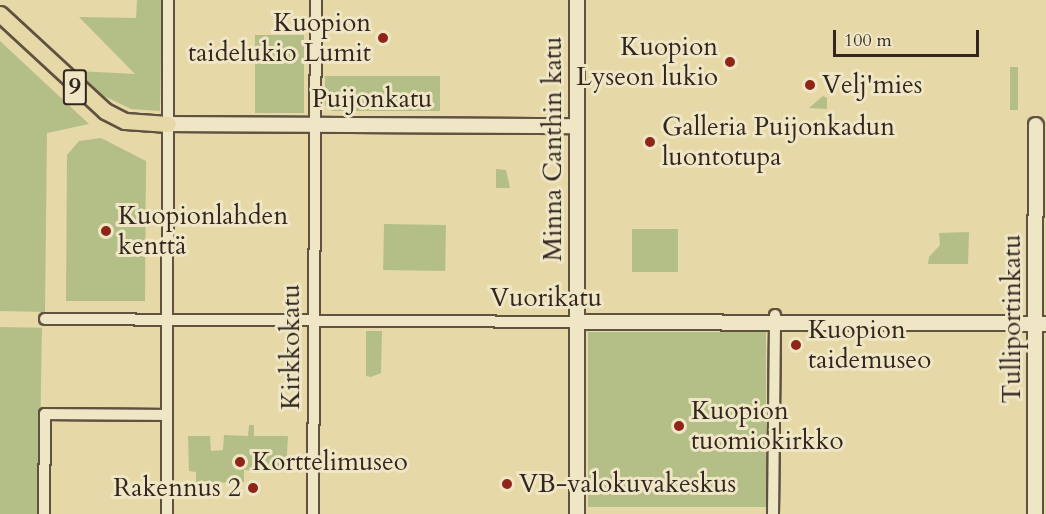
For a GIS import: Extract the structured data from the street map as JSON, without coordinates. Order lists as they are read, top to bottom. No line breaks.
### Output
{"streets":{"main road":["9","Puijonkatu","Minna Canthin katu","Vuorikatu","Tulliportinkatu"],"street":["Kirkkokatu"]},"crossings":[["9","Puijonkatu"],["Puijonkatu","Minna Canthin katu"],["Puijonkatu","Kirkkokatu"],["Minna Canthin katu","Vuorikatu"],["Vuorikatu","Tulliportinkatu"],["Vuorikatu","Kirkkokatu"]],"places":["Kuopion taidelukio Lumit","Kuopion Lyseon lukio","Velj'mies","Galleria Puijonkadun luontotupa","Kuopionlahden kenttä","Kuopion taidemuseo","Kuopion tuomiokirkko","Korttelimuseo","VB-valokuvakeskus","Rakennus 2"],"scale_bar":"100 m"}
